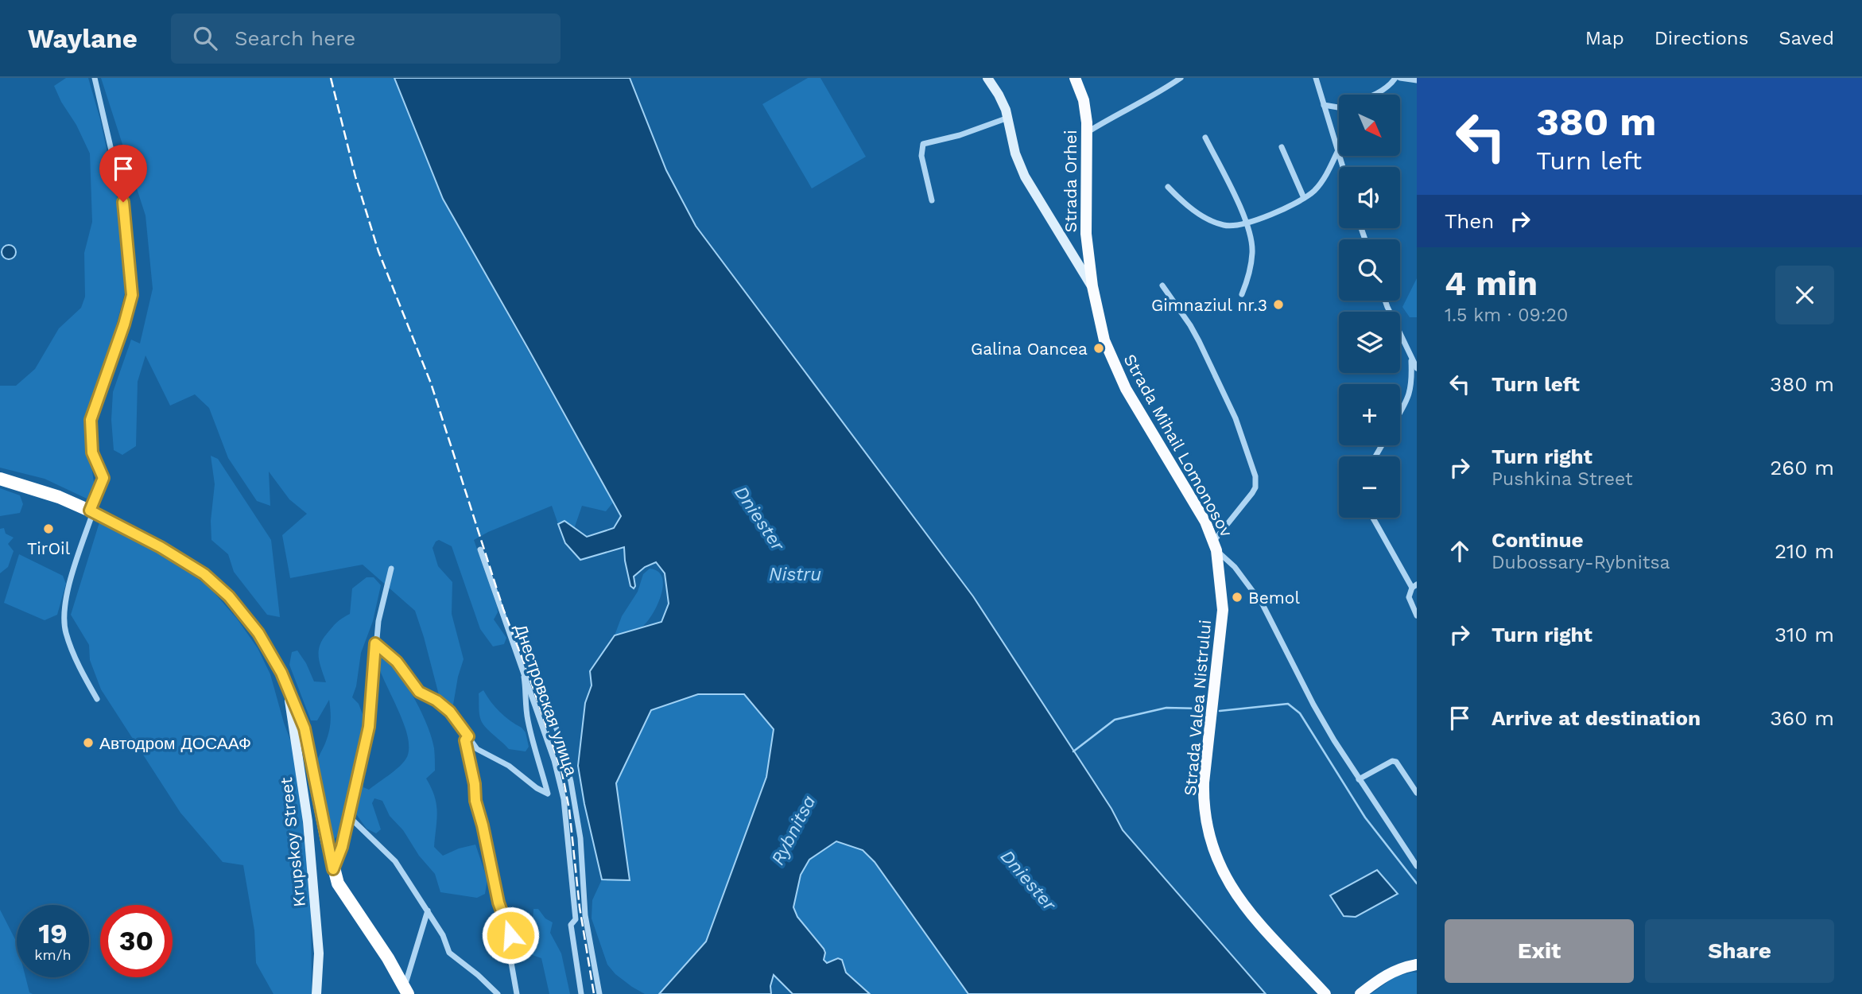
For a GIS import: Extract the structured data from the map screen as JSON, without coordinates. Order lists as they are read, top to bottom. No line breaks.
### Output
{"streets":{"main road":["Strada Orhei","Strada Mihail Lomonosov","Strada Valea Nistrului"],"street":["Днестровская улица","Krupskoy Street"]},"crossings":[["Strada Orhei","Strada Mihail Lomonosov"],["Strada Mihail Lomonosov","Strada Valea Nistrului"]],"water":["Dniester","Nistru","Rybnitsa"],"places":["Gimnaziul nr.3","Galina Oancea","TirOil","Bemol","Автодром ДОСААФ"],"north":"bottom right","page":{"header":"Waylane","search":"Search here","nav":["Map","Directions","Saved"],"turn":["380 m","Turn left"],"map_buttons":["+","−"],"then":"Then","heading":["4 min","1.5 km · 09:20"],"list":[{"name":"Turn left","value":"380 m"},{"name":"Turn right","note":"Pushkina Street","value":"260 m"},{"name":"Continue","note":"Dubossary-Rybnitsa","value":"210 m"},{"name":"Turn right","value":"310 m"},{"name":"Arrive at destination","value":"360 m"}],"speed":"19 km/h","limit":"30","buttons":["Exit","Share"]}}
